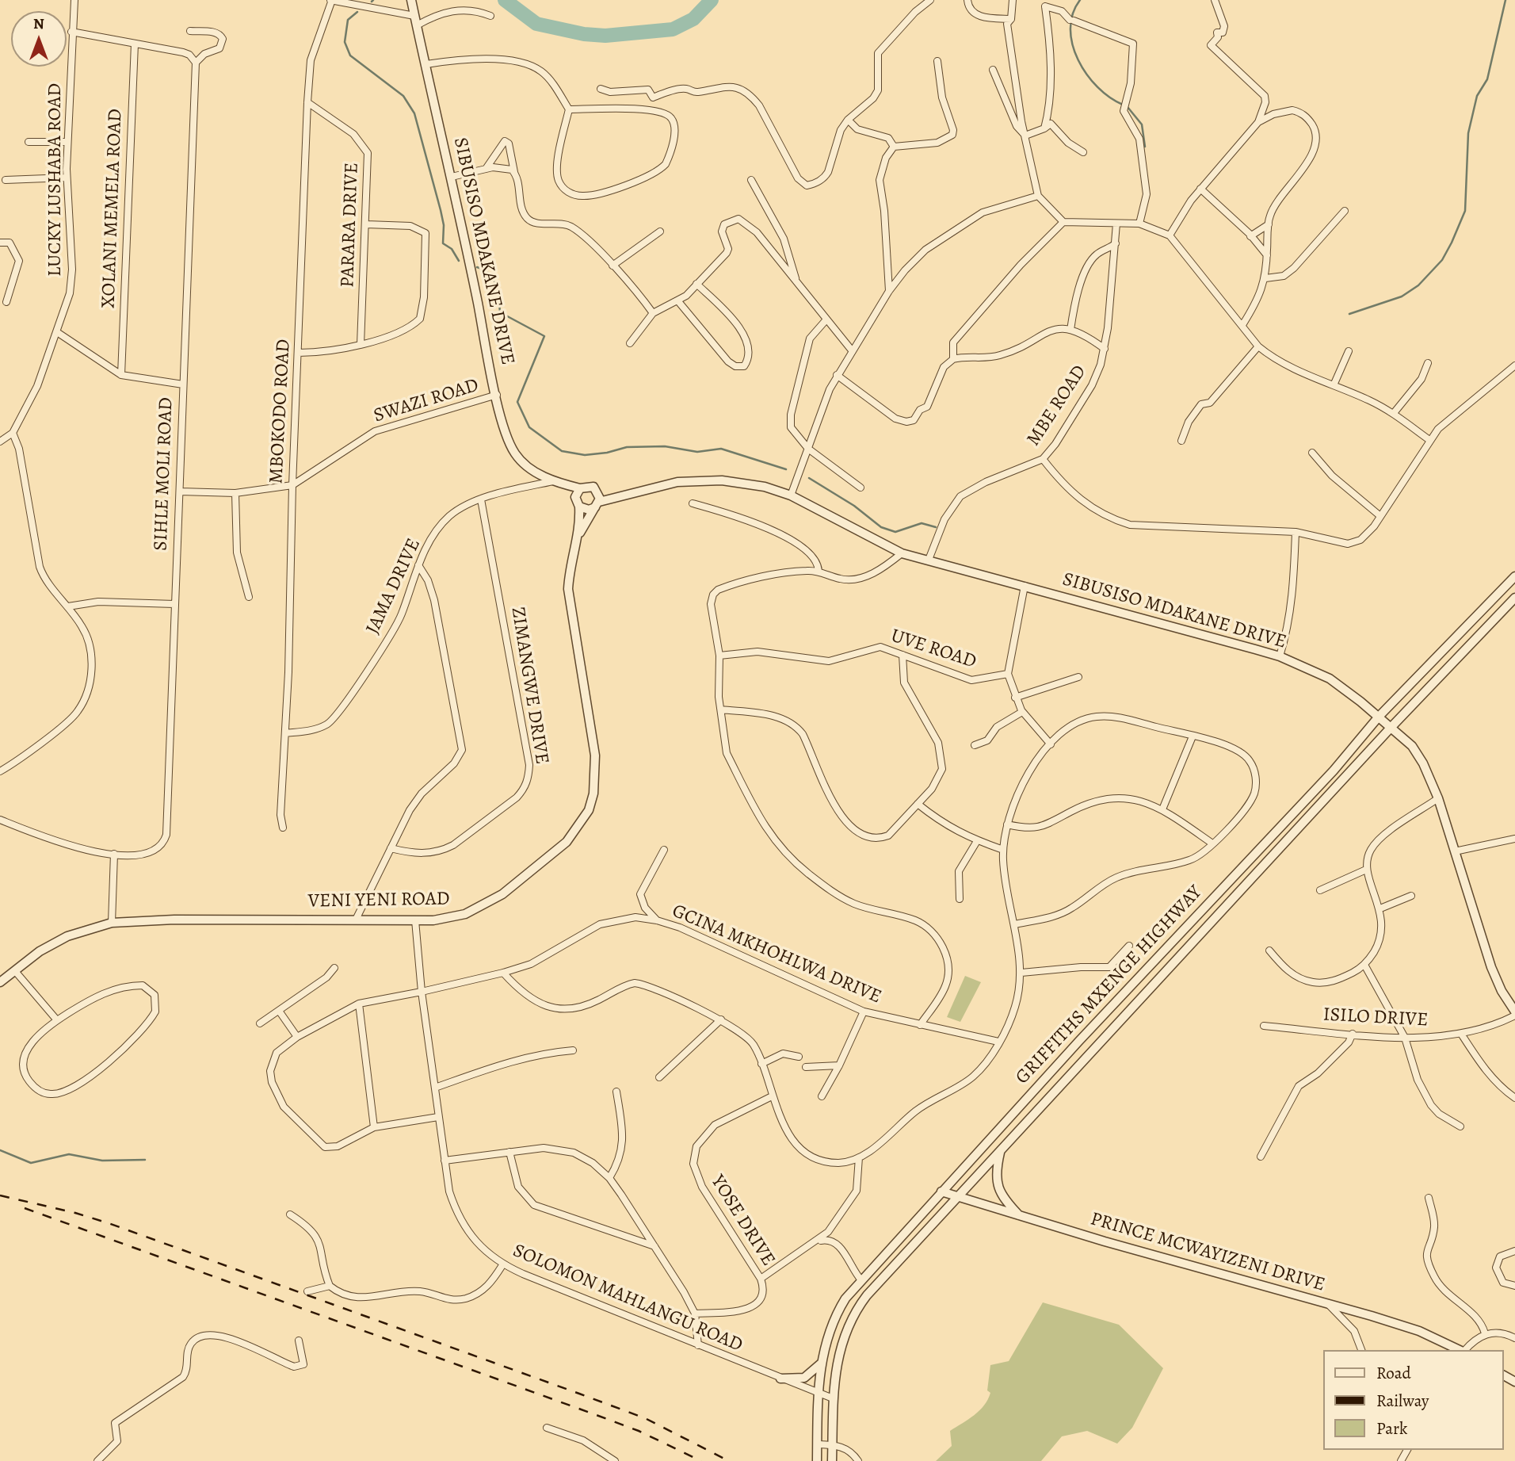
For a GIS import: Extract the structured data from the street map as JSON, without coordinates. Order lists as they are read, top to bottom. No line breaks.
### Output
{"streets":{"street":["LUCKY LUSHABA ROAD","XOLANI MEMELA ROAD","PARARA DRIVE","SIBUSISO MDAKANE DRIVE","SWAZI ROAD","MBE ROAD","MBOKODO ROAD","SIHLE MOLI ROAD","JAMA DRIVE","UVE ROAD","ZIMANGWE DRIVE","VENI YENI ROAD","GCINA MKHOHLWA DRIVE","GRIFFITHS MXENGE HIGHWAY","ISILO DRIVE","YOSE DRIVE","PRINCE MCWAYIZENI DRIVE","SOLOMON MAHLANGU ROAD"]},"crossings":[["PARARA DRIVE","MBOKODO ROAD"],["SIBUSISO MDAKANE DRIVE","SWAZI ROAD"],["SIBUSISO MDAKANE DRIVE","MBE ROAD"],["SIBUSISO MDAKANE DRIVE","JAMA DRIVE"],["SIBUSISO MDAKANE DRIVE","VENI YENI ROAD"],["SIBUSISO MDAKANE DRIVE","GRIFFITHS MXENGE HIGHWAY"],["SIBUSISO MDAKANE DRIVE","ISILO DRIVE"],["SWAZI ROAD","MBOKODO ROAD"],["SWAZI ROAD","SIHLE MOLI ROAD"],["MBOKODO ROAD","JAMA DRIVE"],["JAMA DRIVE","ZIMANGWE DRIVE"],["VENI YENI ROAD","SOLOMON MAHLANGU ROAD"],["GCINA MKHOHLWA DRIVE","SOLOMON MAHLANGU ROAD"],["GRIFFITHS MXENGE HIGHWAY","PRINCE MCWAYIZENI DRIVE"],["GRIFFITHS MXENGE HIGHWAY","SOLOMON MAHLANGU ROAD"]],"legend":["Road","Railway","Park"],"north":"top"}
